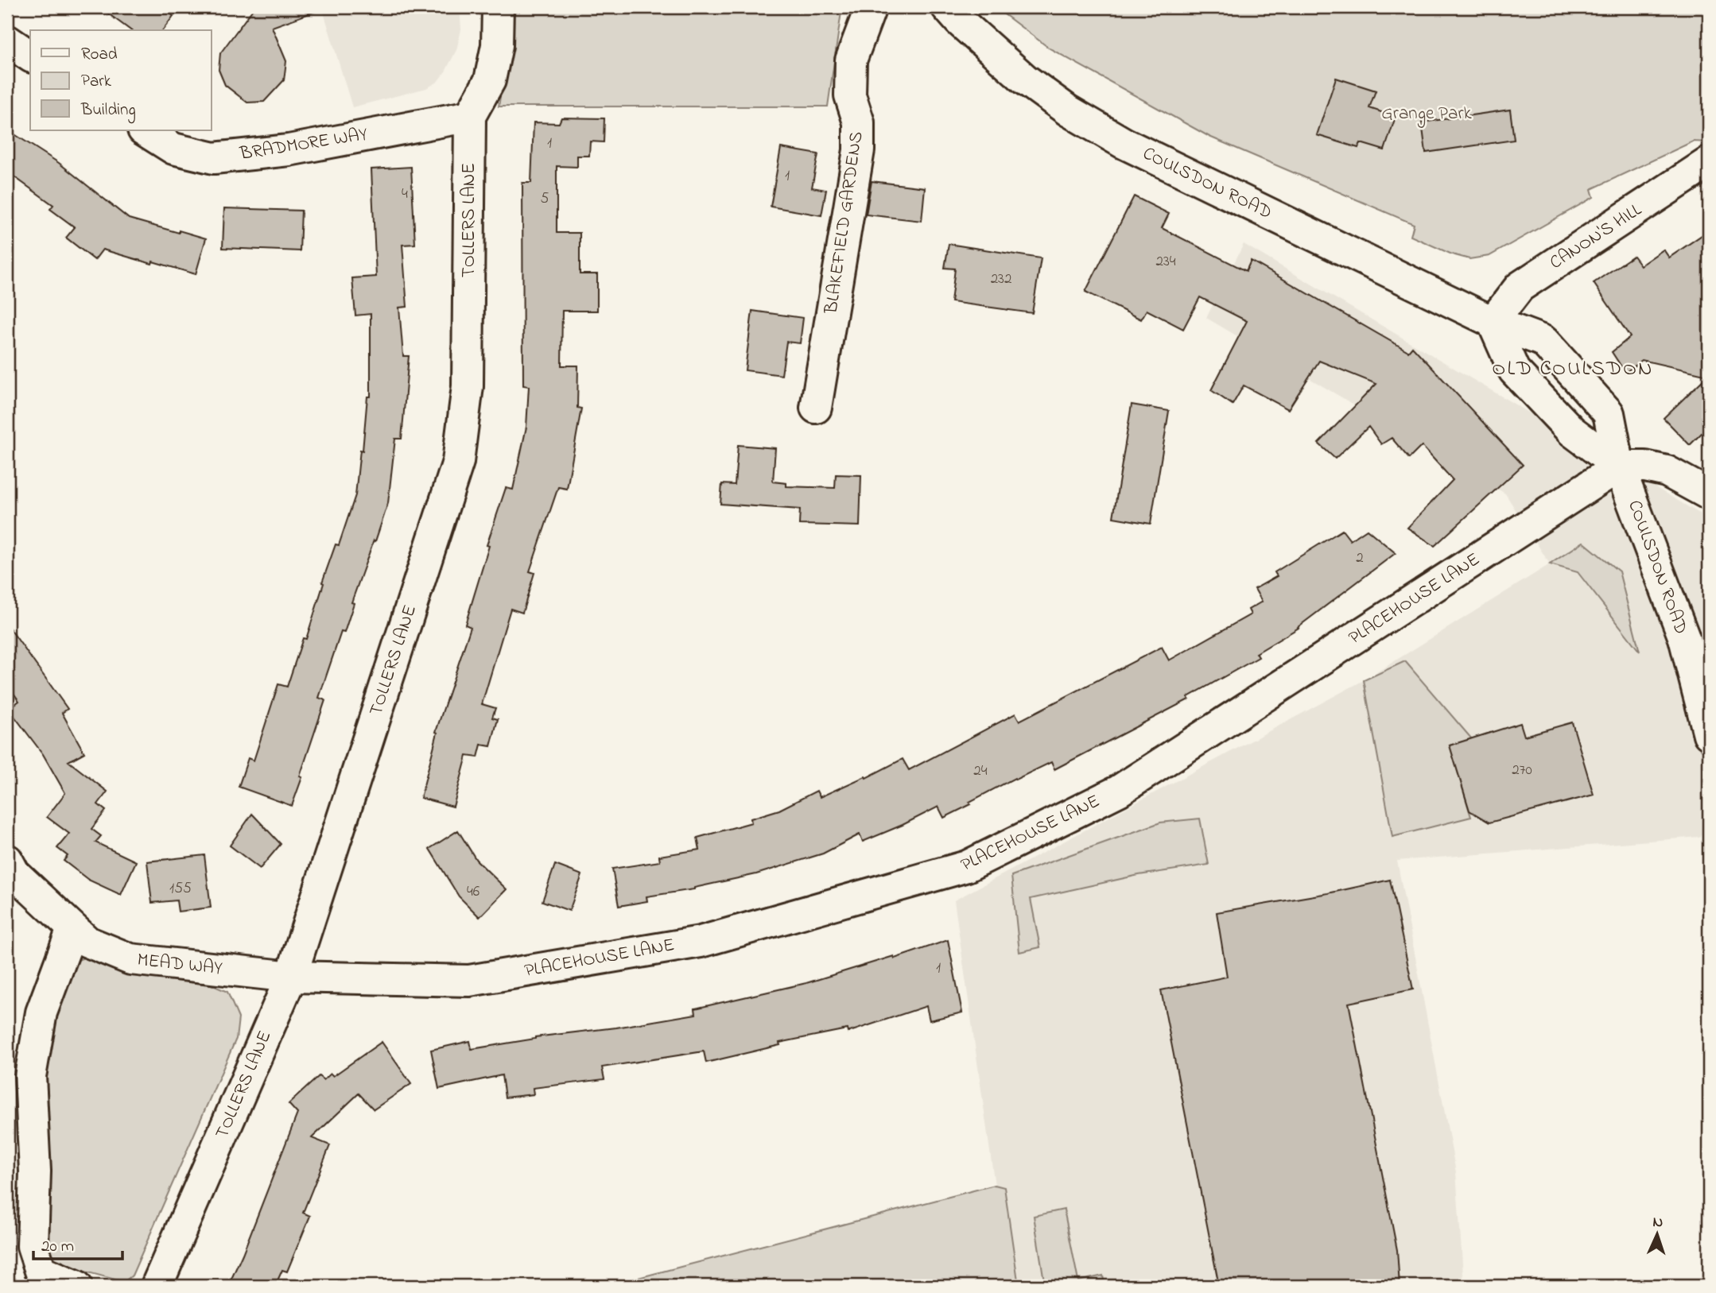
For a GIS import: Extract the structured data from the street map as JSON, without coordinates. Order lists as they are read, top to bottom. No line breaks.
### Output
{"streets":{"street":["BRADMORE WAY","COULSDON ROAD","TOLLERS LANE","BLAKEFIELD GARDENS","CANON'S HILL","PLACEHOUSE LANE","MEAD WAY"]},"crossings":[["BRADMORE WAY","TOLLERS LANE"],["COULSDON ROAD","CANON'S HILL"],["COULSDON ROAD","PLACEHOUSE LANE"],["TOLLERS LANE","PLACEHOUSE LANE"],["TOLLERS LANE","MEAD WAY"],["PLACEHOUSE LANE","MEAD WAY"]],"districts":["OLD COULSDON"],"parks":["Grange Park"],"house_numbers":["1","1","4","5","234","232","2","270","24","155","46","1"],"legend":["Road","Park","Building"],"scale_bar":"20 m","north":"top"}
